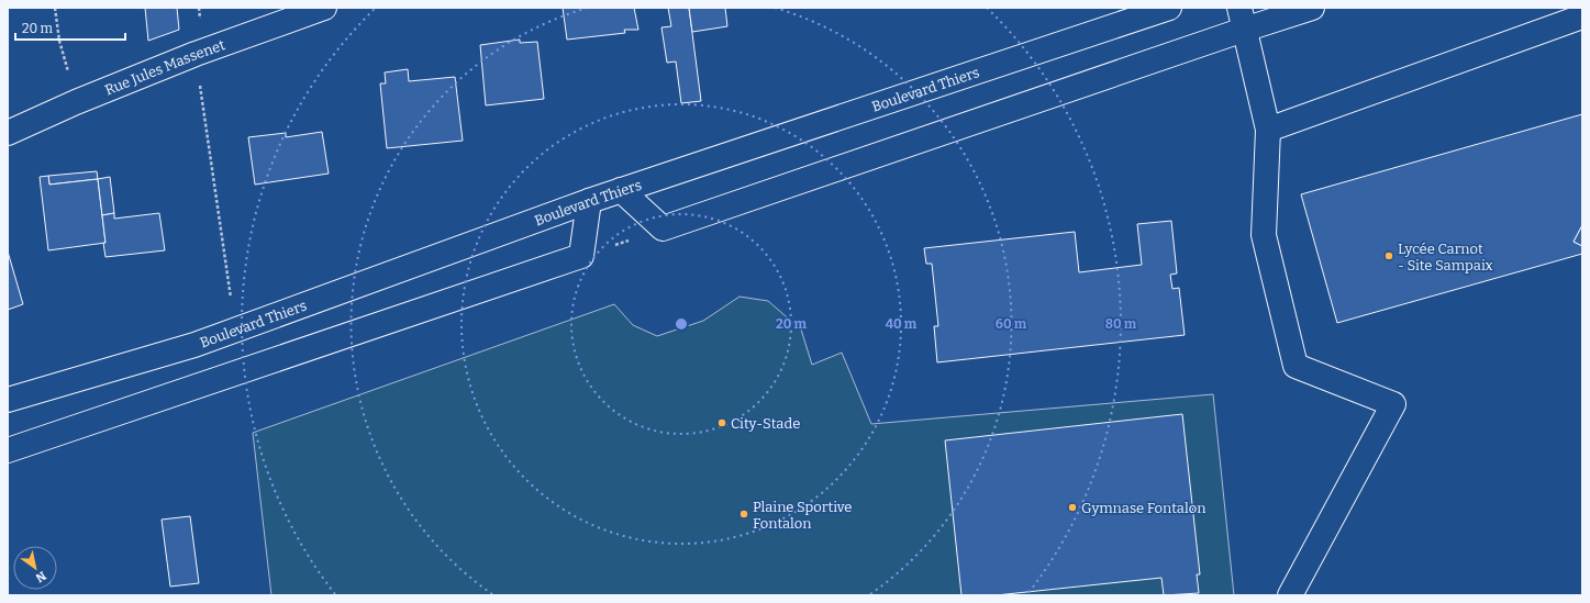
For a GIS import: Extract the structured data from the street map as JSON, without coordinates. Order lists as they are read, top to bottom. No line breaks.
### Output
{"streets":{"main road":["Rue Jules Massenet","Boulevard Thiers"]},"places":["Lycée Carnot - Site Sampaix","City-Stade","Gymnase Fontalon","Plaine Sportive Fontalon"],"scale_bar":"20 m","north":"bottom right","rings":["20 m","40 m","60 m","80 m"]}
